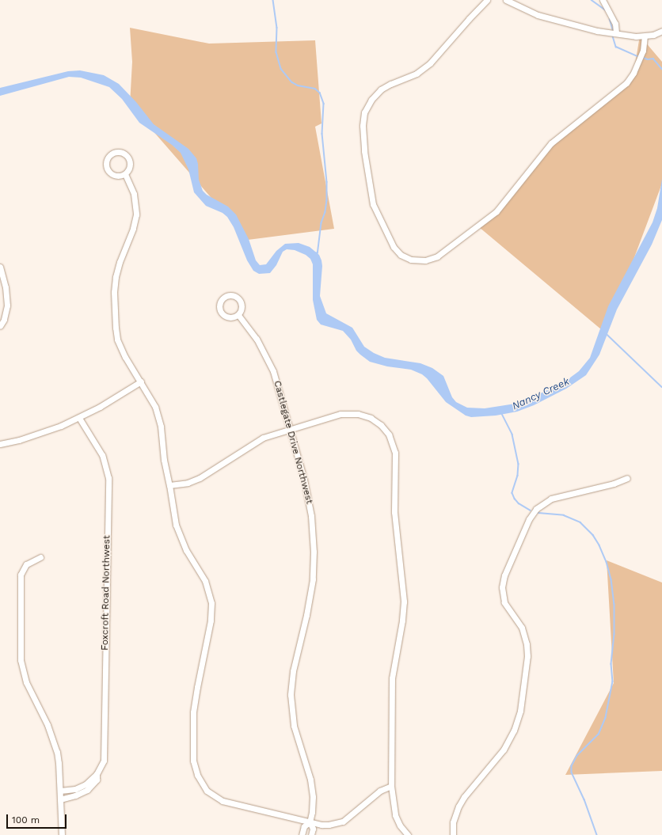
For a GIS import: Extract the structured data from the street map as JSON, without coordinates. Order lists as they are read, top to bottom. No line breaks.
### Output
{"streets":{"street":["Castlegate Drive Northwest","Foxcroft Road Northwest"]},"water":["Nancy Creek"],"scale_bar":"100 m"}
